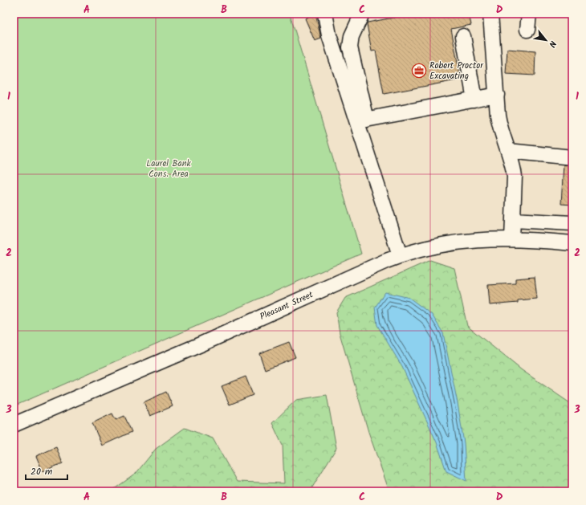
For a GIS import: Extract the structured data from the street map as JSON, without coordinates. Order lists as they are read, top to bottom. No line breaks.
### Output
{"streets":{"street":["Pleasant Street"]},"parks":["Laurel Bank Cons. Area"],"places":{"office":["Robert Proctor Excavating"]},"scale_bar":"20 m","north":"bottom right","grid":{"columns":["A","B","C","D"],"rows":["1","2","3"]}}
